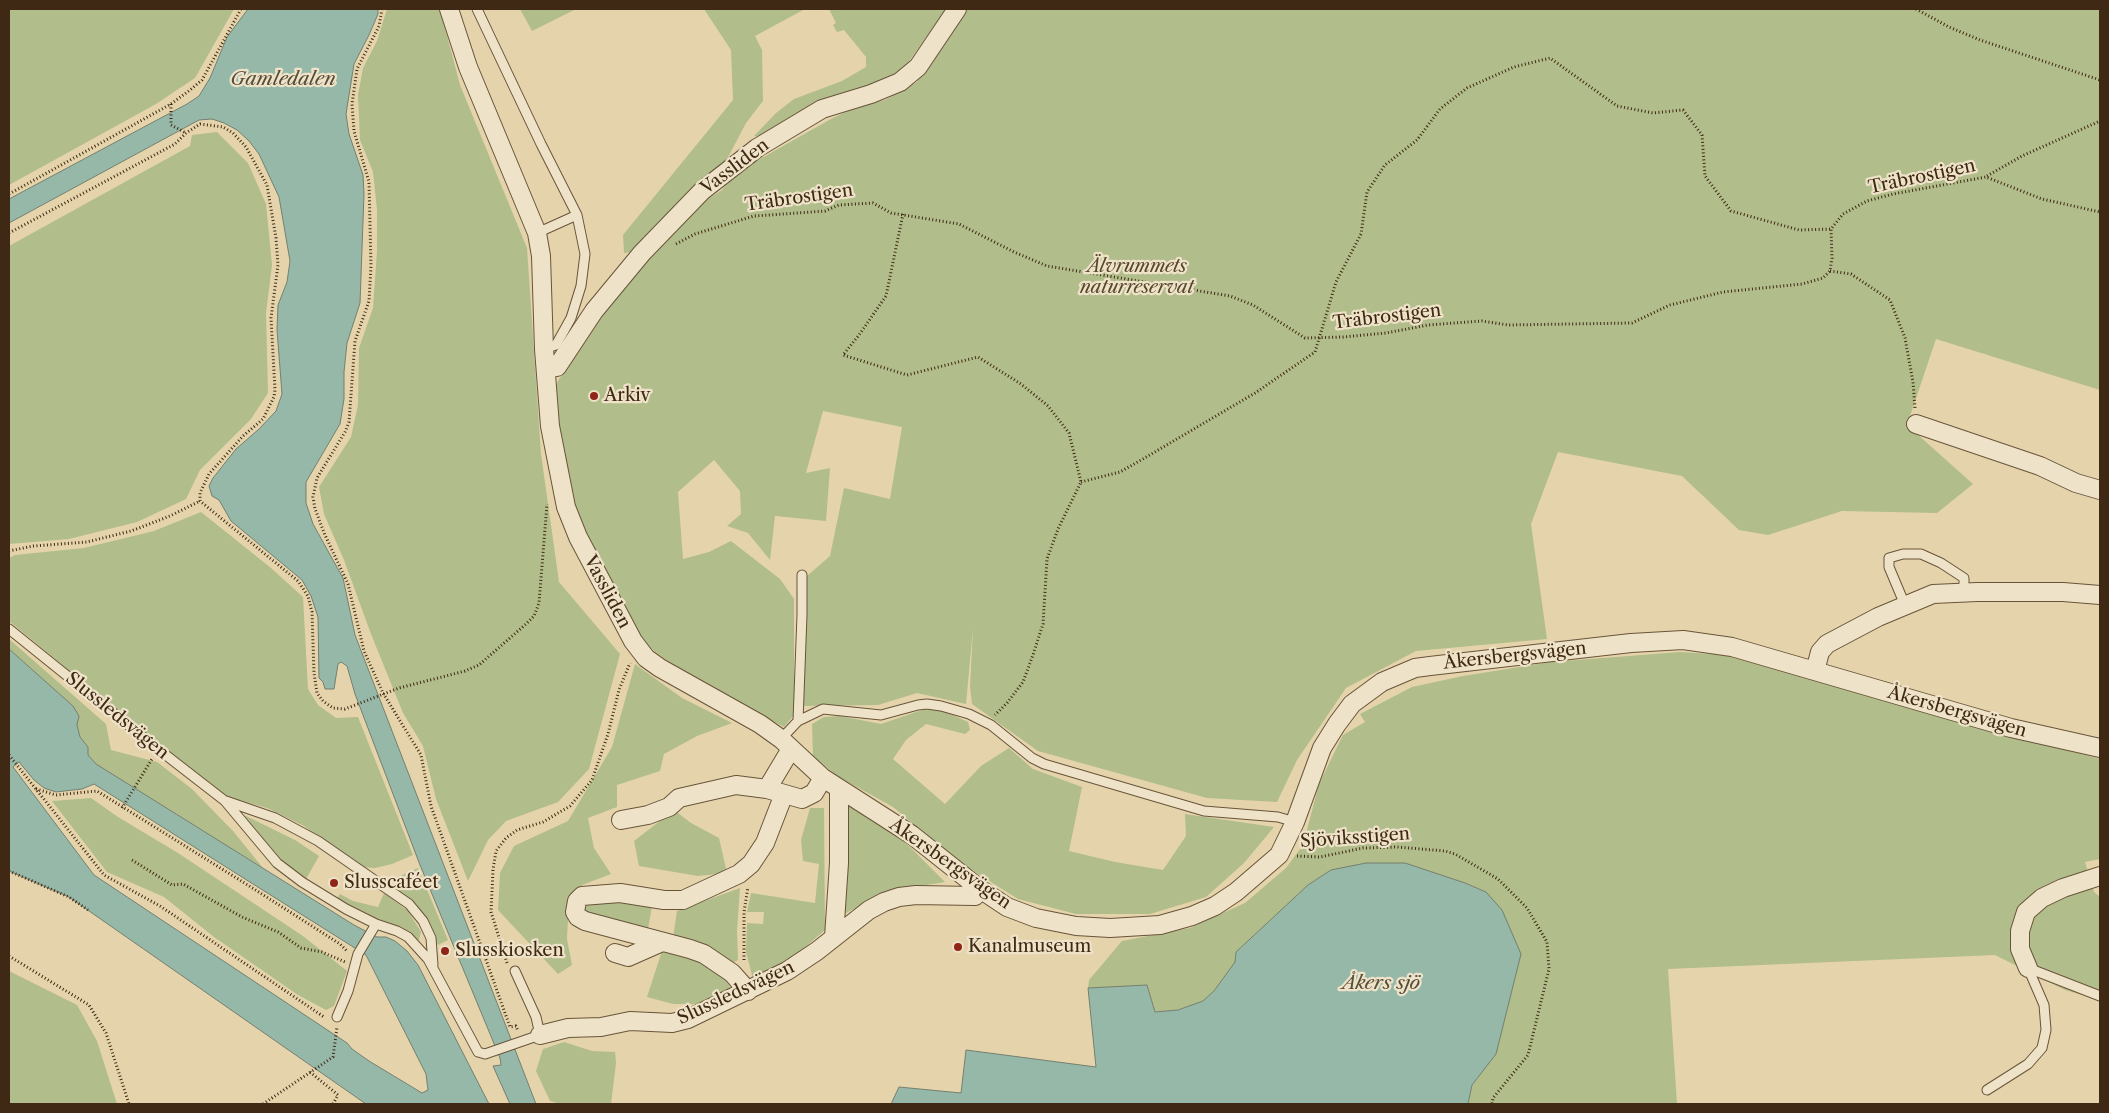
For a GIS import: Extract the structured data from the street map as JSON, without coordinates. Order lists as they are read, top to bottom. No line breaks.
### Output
{"streets":{"street":["Vassliden","Åkersbergsvägen","Slussledsvägen"],"path":["Träbrostigen","Sjöviksstigen"]},"crossings":[["Vassliden","Åkersbergsvägen"],["Åkersbergsvägen","Slussledsvägen"],["Åkersbergsvägen","Sjöviksstigen"]],"water":["Gamledalen","Åkers sjö"],"parks":["Älvrummets naturreservat"],"places":["Arkiv","Slusscaféet","Kanalmuseum","Slusskiosken"]}
